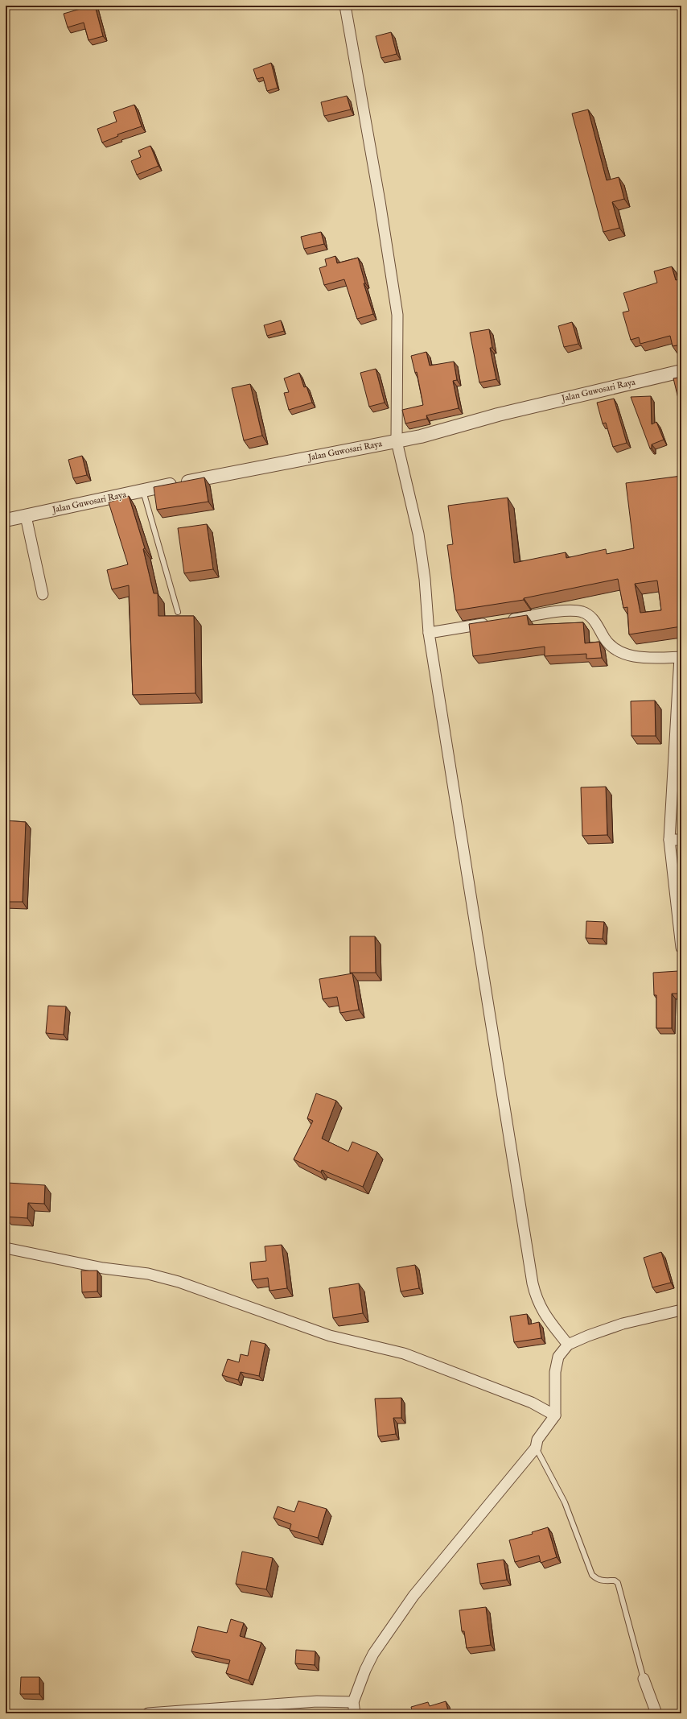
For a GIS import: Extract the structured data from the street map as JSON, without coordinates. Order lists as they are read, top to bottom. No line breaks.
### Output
{"streets":{"street":["Jalan Guwosari Raya"]}}
